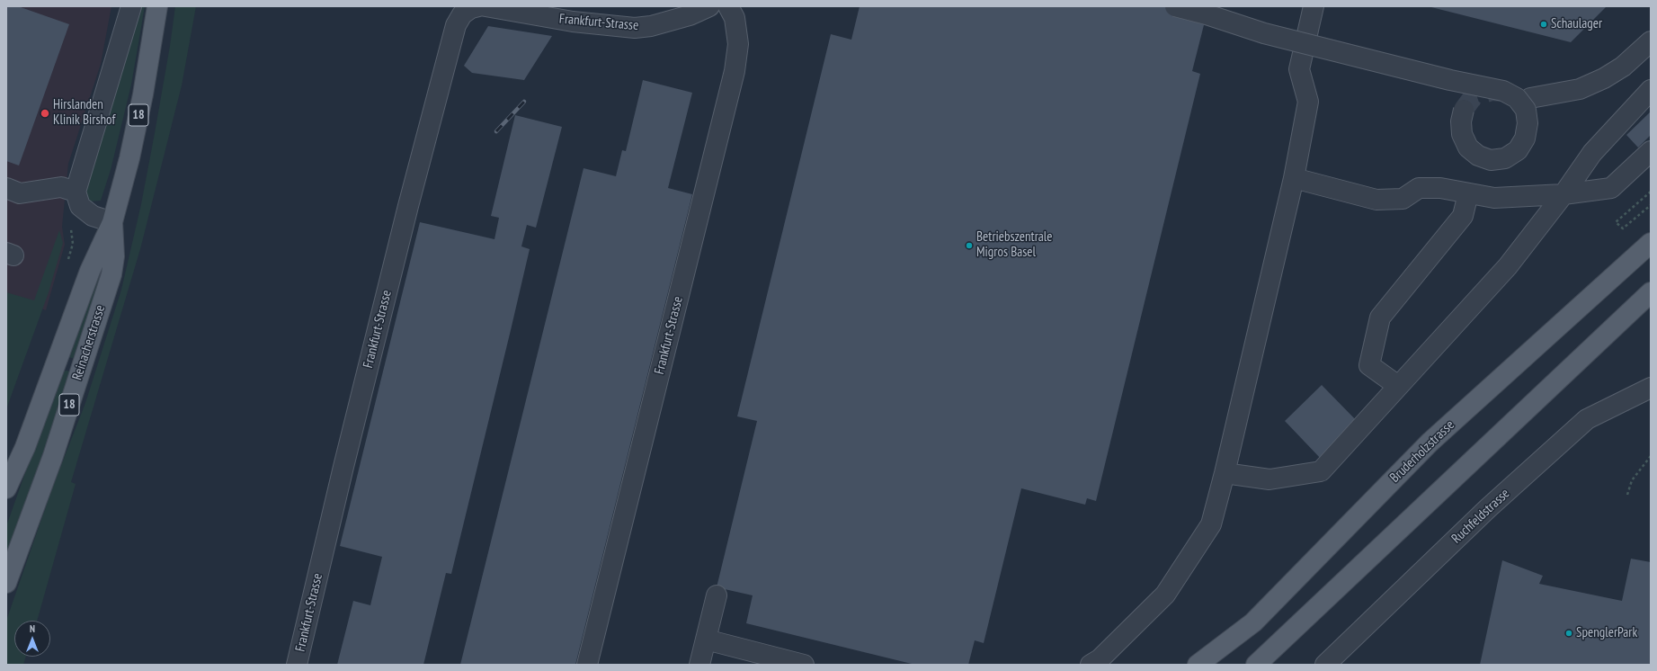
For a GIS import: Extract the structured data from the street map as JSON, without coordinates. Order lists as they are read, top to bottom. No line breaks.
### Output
{"streets":{"main road":["18","Reinacherstrasse","Bruderholzstrasse"],"street":["Frankfurt-Strasse","Ruchfeldstrasse"]},"places":["Schaulager","Hirslanden Klinik Birshof","Betriebszentrale Migros Basel","SpenglerPark"],"north":"top"}
